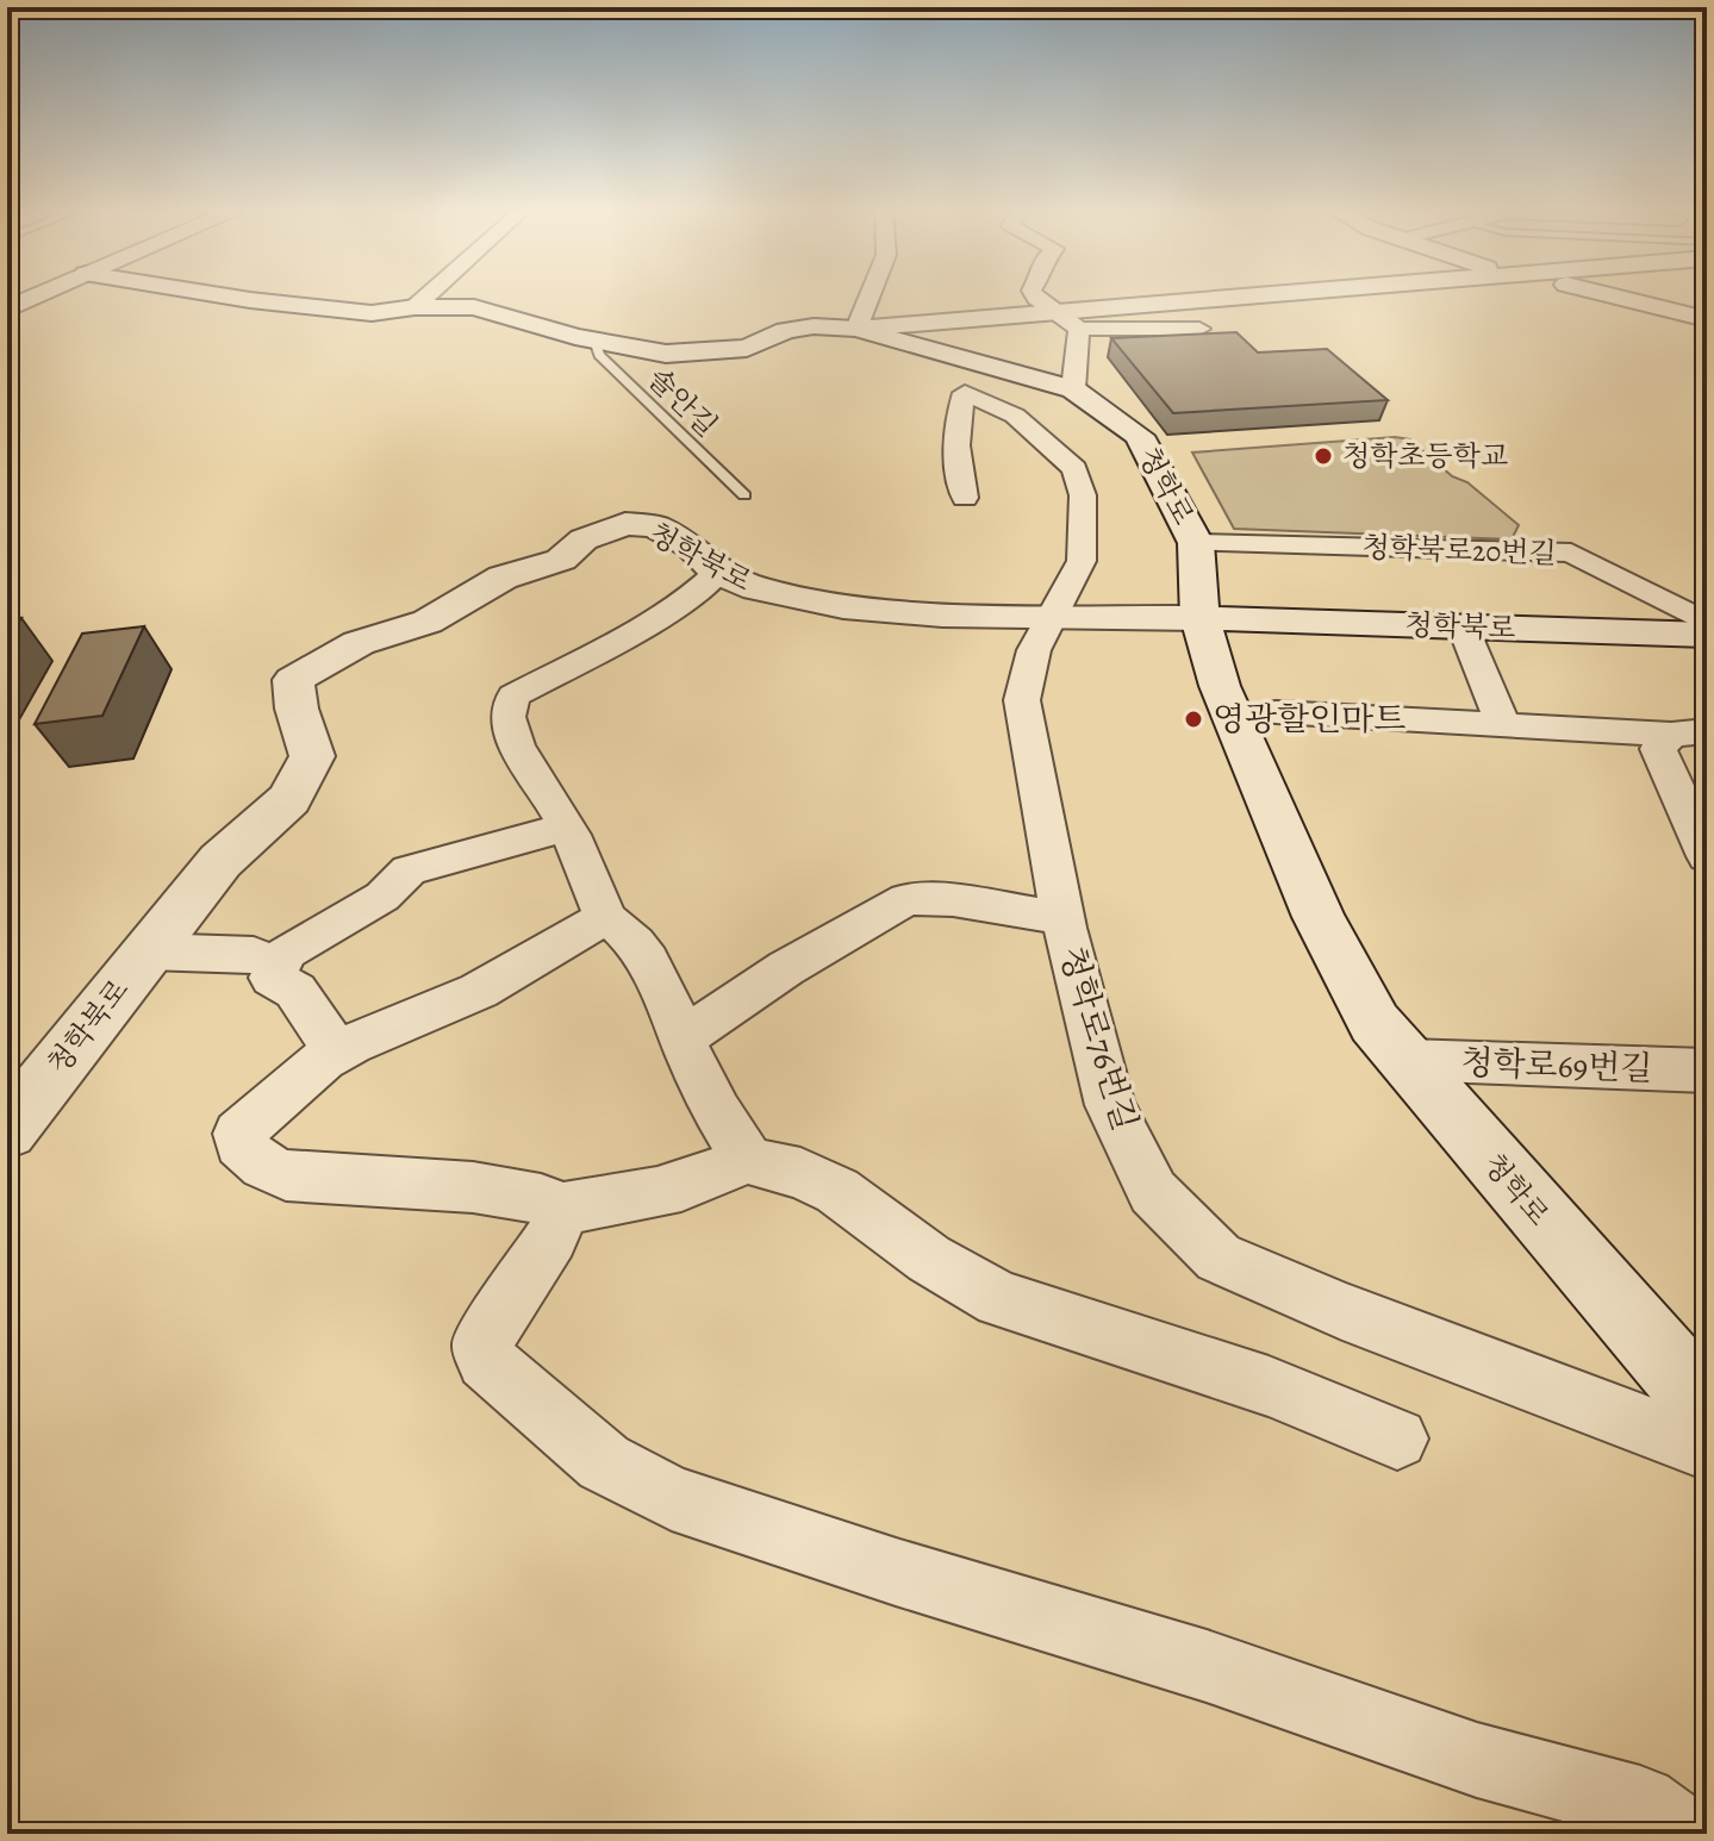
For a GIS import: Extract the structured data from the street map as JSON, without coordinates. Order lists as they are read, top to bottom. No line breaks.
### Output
{"streets":{"street":["청학로","청학북로20번길","청학북로","청학로76번길","청학로69번길"],"lane":["솔안길"]},"crossings":[["솔안길","청학로"],["청학로","청학북로20번길"],["청학로","청학북로"],["청학로","청학로69번길"],["청학북로","청학로76번길"]],"places":["청학초등학교","영광할인마트"]}
